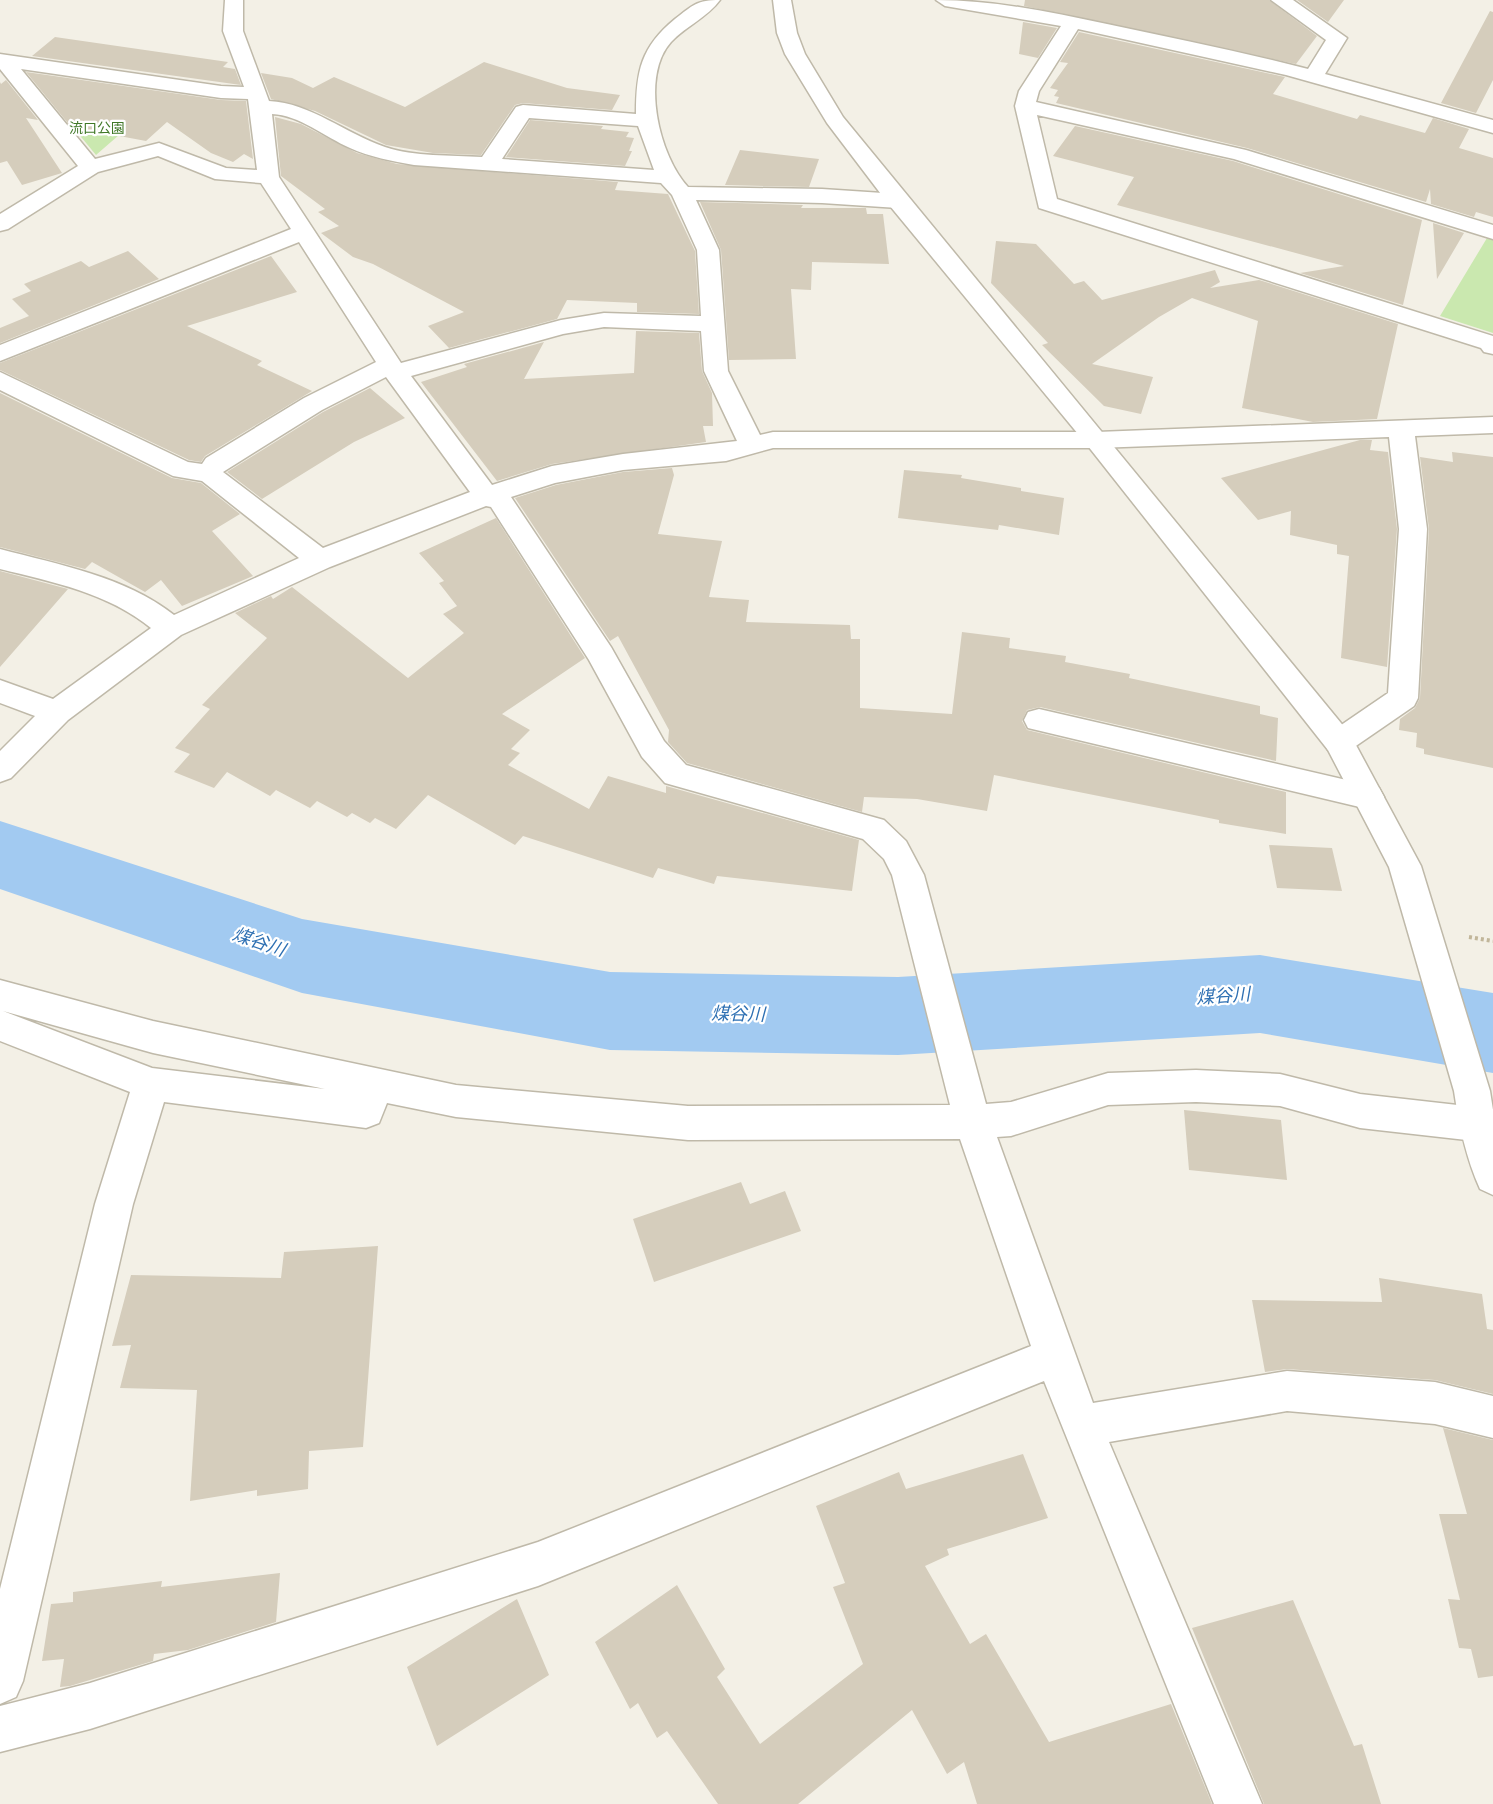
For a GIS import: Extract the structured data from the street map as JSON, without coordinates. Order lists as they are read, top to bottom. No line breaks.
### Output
{"water":["煤谷川"],"parks":["流口公園"]}
